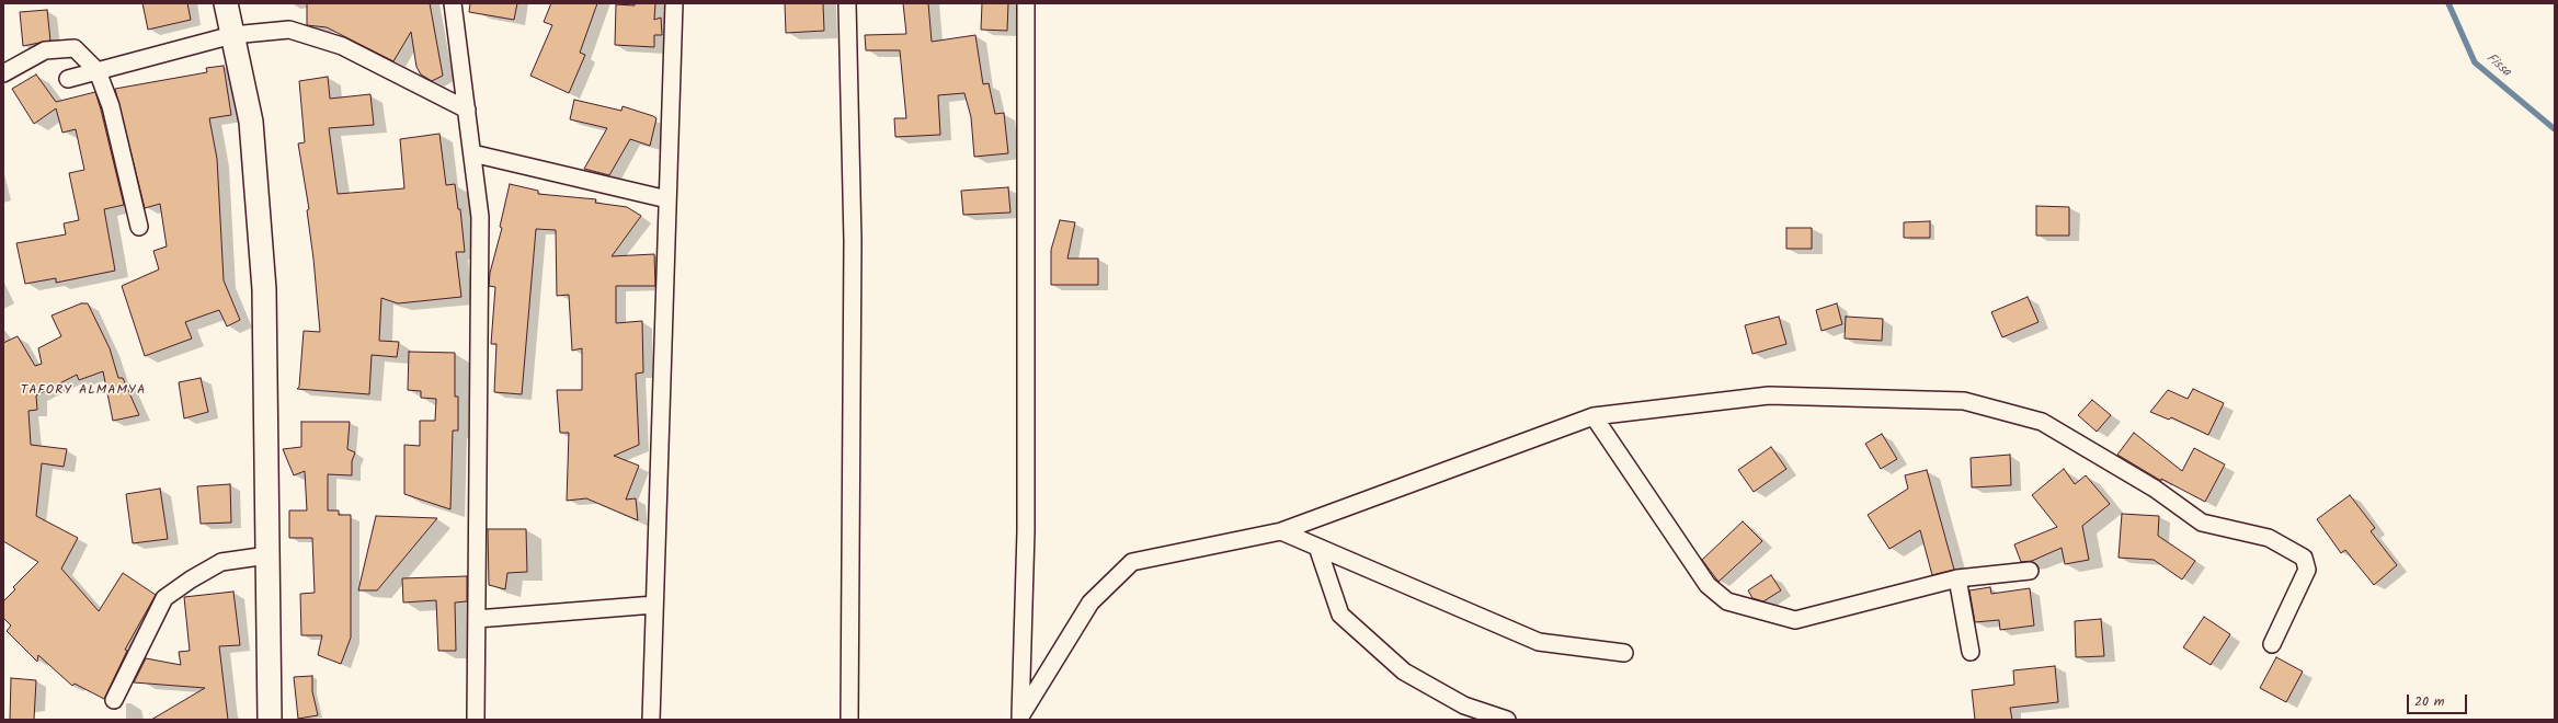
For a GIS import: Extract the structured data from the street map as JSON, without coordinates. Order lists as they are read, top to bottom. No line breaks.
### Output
{"districts":["TAFORY ALMAMYA"],"water":["Fissa"],"scale_bar":"20 m"}
